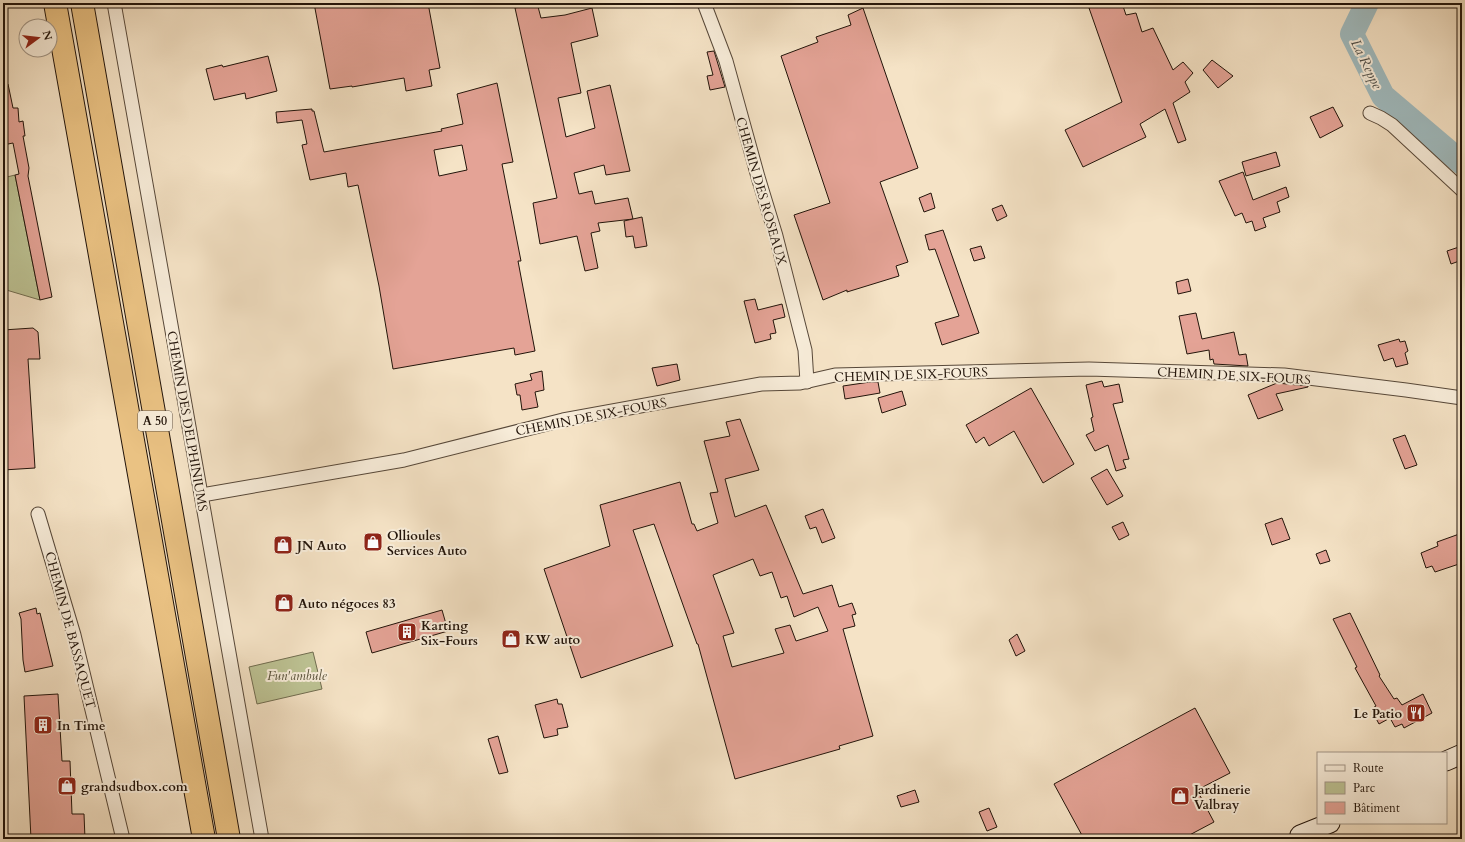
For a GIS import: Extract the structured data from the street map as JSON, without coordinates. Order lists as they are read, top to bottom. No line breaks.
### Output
{"streets":{"highway":["A 50"],"street":["CHEMIN DES ROSEAUX","CHEMIN DE SIX-FOURS","CHEMIN DES DELPHINIUMS","CHEMIN DE BASSAQUET"]},"crossings":[["CHEMIN DES ROSEAUX","CHEMIN DE SIX-FOURS"],["CHEMIN DE SIX-FOURS","CHEMIN DES DELPHINIUMS"]],"water":["La Reppe"],"parks":["Fun'ambule"],"places":{"shop":["Ollioules Services Auto","JN Auto","Auto négoces 83","KW auto","grandsudbox.com","Jardinerie Valbray"],"building":["Karting Six-Fours","In Time"],"restaurant":["Le Patio"]},"legend":["Route","Parc","Bâtiment"],"north":"right"}
